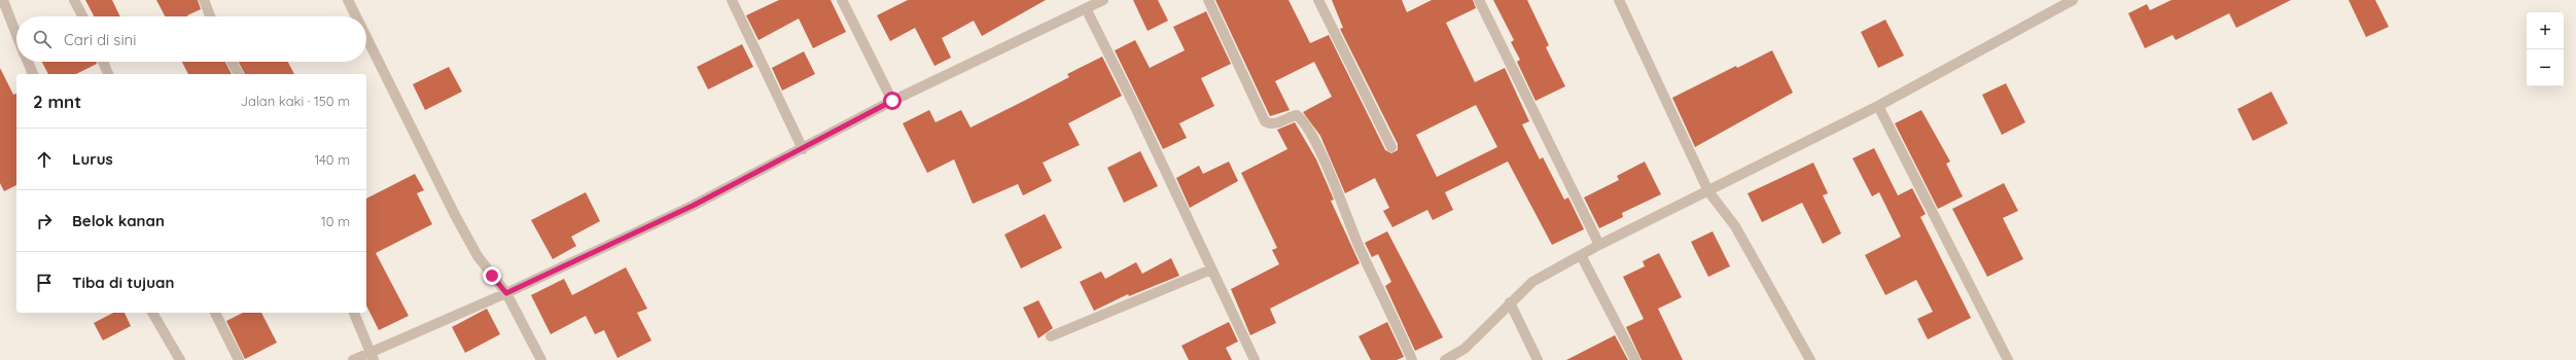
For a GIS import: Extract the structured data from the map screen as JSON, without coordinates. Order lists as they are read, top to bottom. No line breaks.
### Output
{"page":{"map_buttons":["+","−"],"search":"Cari di sini","heading":["2 mnt","Jalan kaki · 150 m"],"list":[["Lurus","140 m"],["Belok kanan","10 m"],"Tiba di tujuan"]}}
